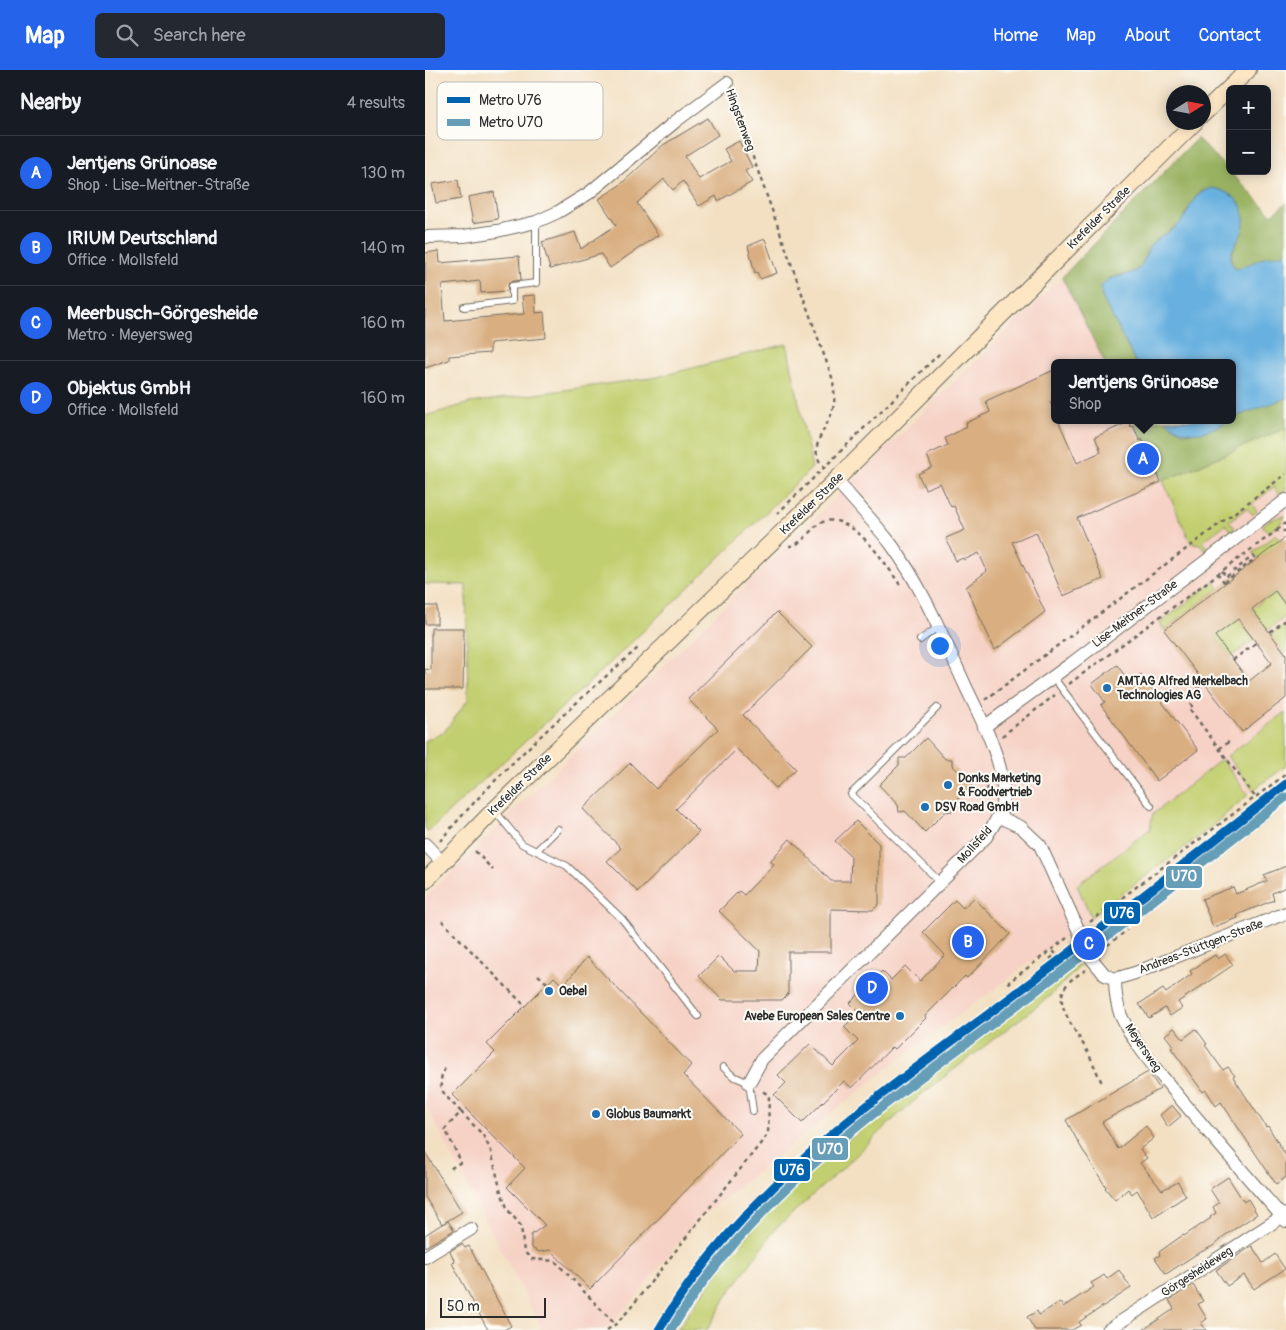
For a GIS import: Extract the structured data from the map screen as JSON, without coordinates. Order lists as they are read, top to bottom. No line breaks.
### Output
{"streets":{"main road":["Krefelder Straße"],"street":["Hingstenweg","Lise-Meitner-Straße","Mollsfeld","Andreas-Stüttgen-Straße","Meyersweg","Görgesheideweg"]},"crossings":[["Hingstenweg","Krefelder Straße"],["Hingstenweg","Mollsfeld"],["Krefelder Straße","Mollsfeld"],["Lise-Meitner-Straße","Mollsfeld"],["Andreas-Stüttgen-Straße","Meyersweg"],["Meyersweg","Görgesheideweg"]],"places":["AMTAG Alfred Merkelbach Technologies AG","Donks Marketing & Foodvertrieb","DSV Road GmbH","Oebel","Avebe European Sales Centre","Globus Baumarkt"],"lines":["metro line U76","metro line U70"],"legend":["Metro U76","Metro U70"],"scale_bar":"50 m","north":"right","page":{"header":"Map","search":"Search here","nav":["Home","Map","About","Contact"],"heading":["Nearby","4 results"],"map_buttons":["+","−"],"list":[{"mark":"A","name":"Jentjens Grünoase","note":"Shop · Lise-Meitner-Straße","value":"130 m"},{"mark":"B","name":"IRIUM Deutschland","note":"Office · Mollsfeld","value":"140 m"},{"mark":"C","name":"Meerbusch-Görgesheide","note":"Metro · Meyersweg","value":"160 m"},{"mark":"D","name":"Objektus GmbH","note":"Office · Mollsfeld","value":"160 m"}],"popup":["Jentjens Grünoase","Shop"],"pins":["A","B","C","D"],"scale":"50 m"}}
